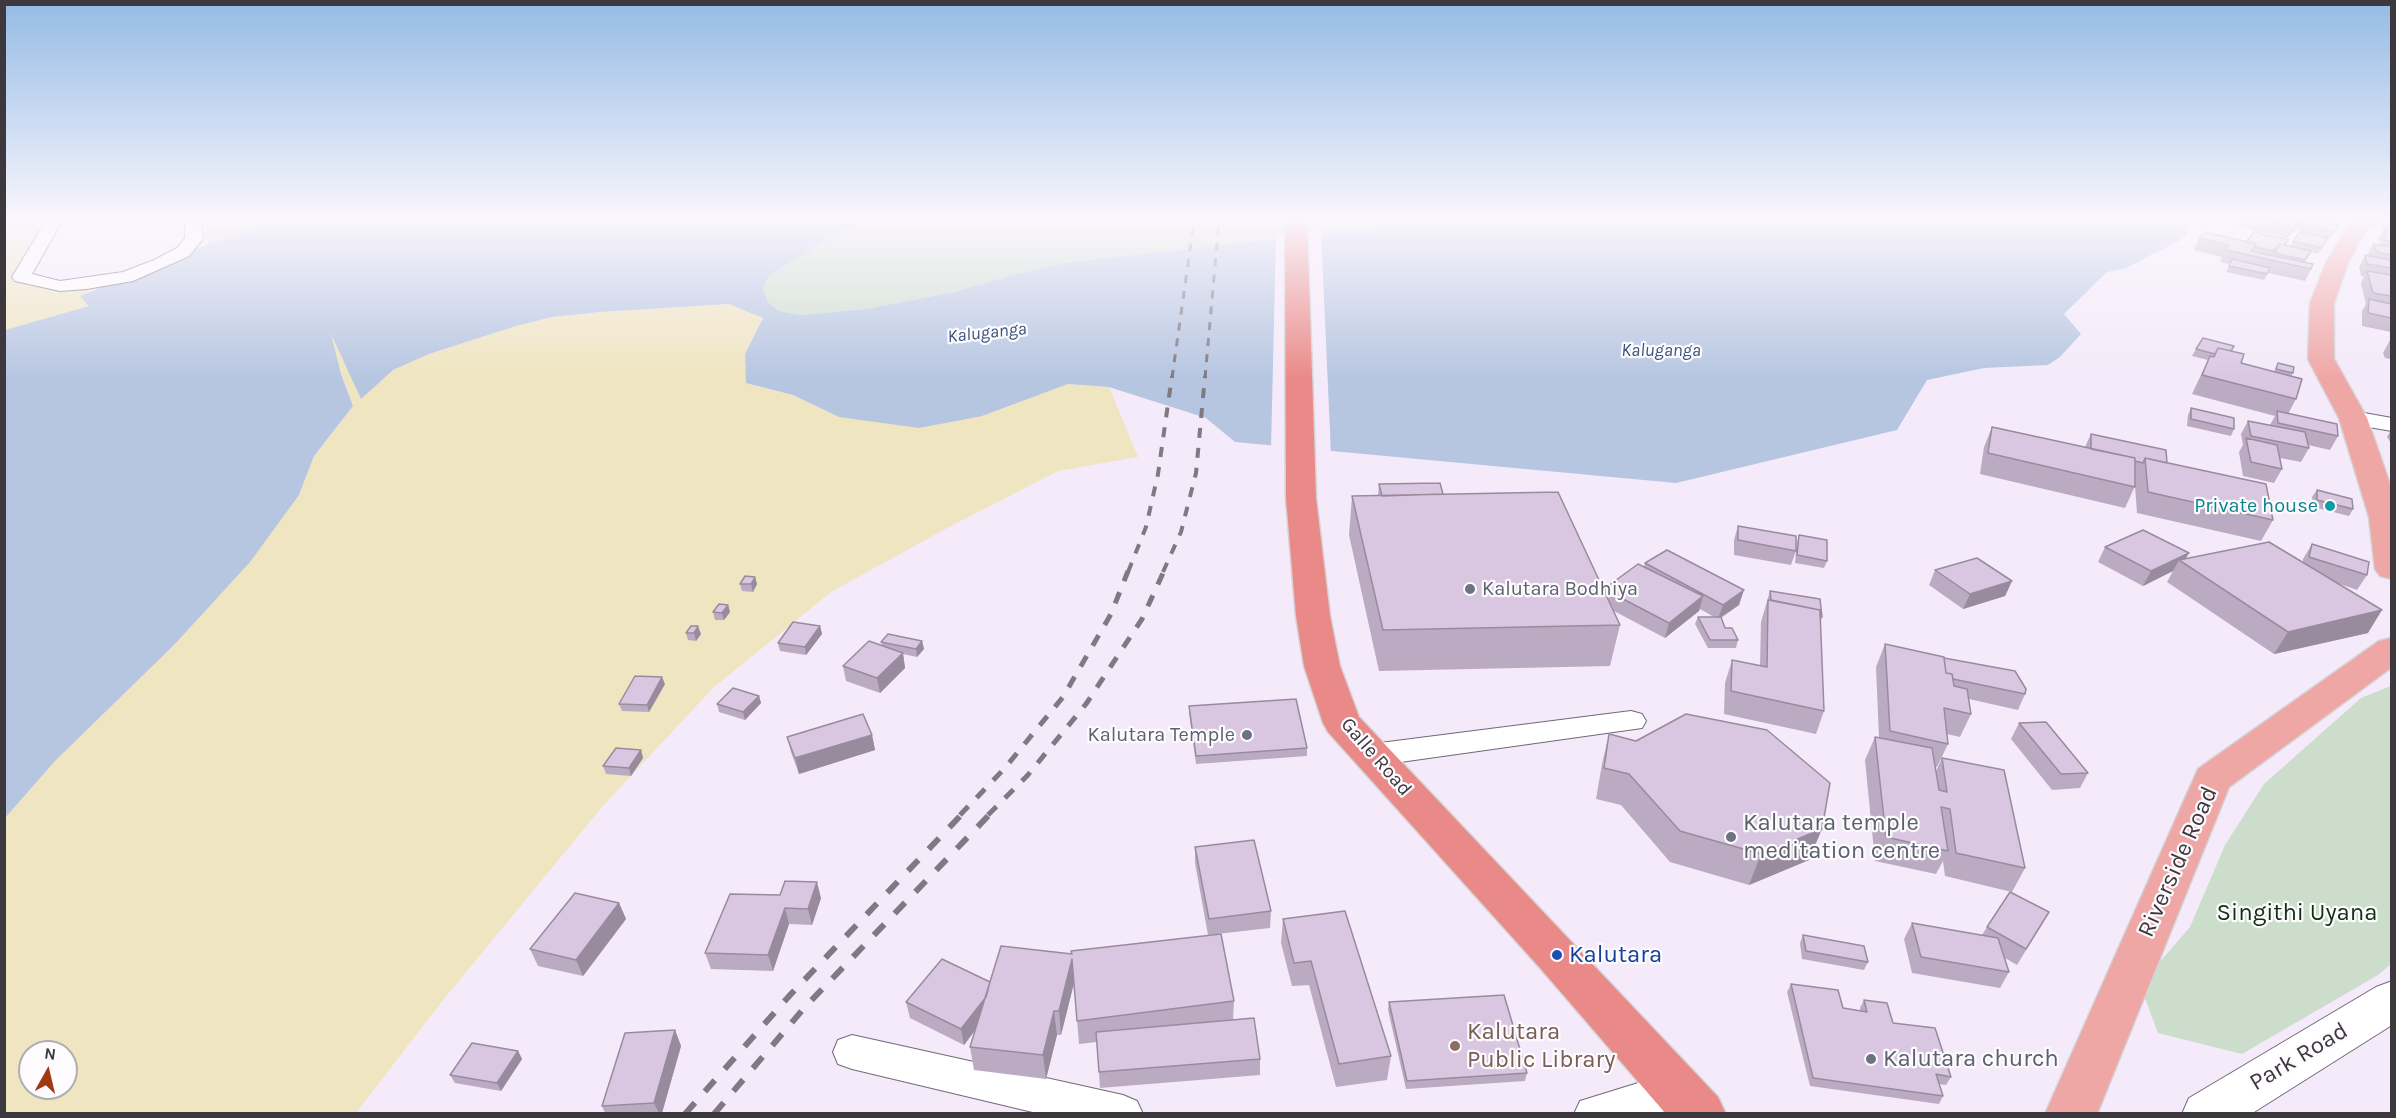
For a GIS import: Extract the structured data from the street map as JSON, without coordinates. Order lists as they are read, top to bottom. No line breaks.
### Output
{"streets":{"highway":["Galle Road"],"main road":["Riverside Road"],"street":["Park Road"]},"water":["Kaluganga"],"parks":["Singithi Uyana"],"places":["Private house","Kalutara Bodhiya","Kalutara Temple","Kalutara temple meditation centre","Kalutara","Kalutara Public Library","Kalutara church"],"north":"top"}
